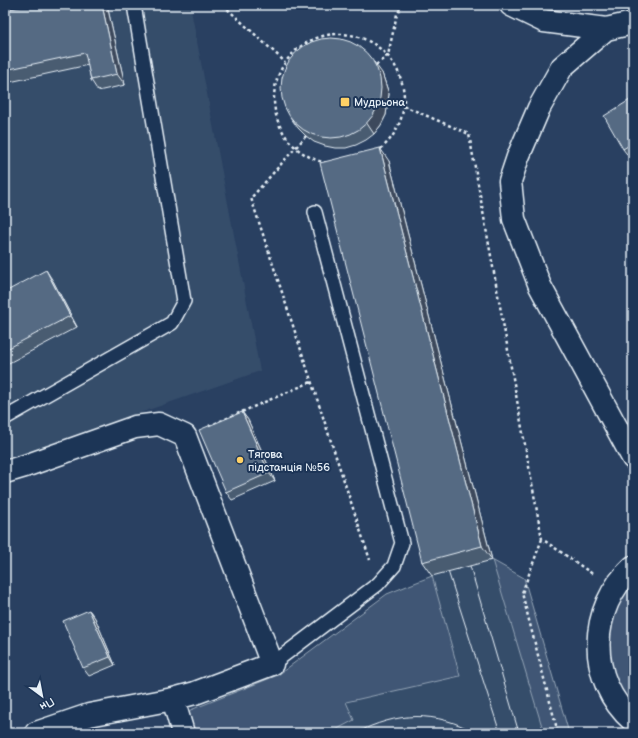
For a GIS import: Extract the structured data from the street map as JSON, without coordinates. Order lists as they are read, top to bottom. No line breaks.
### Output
{"places":{"transit":["Мудрьона"],"other":["Тягова підстанція №56"]},"north":"bottom right"}
